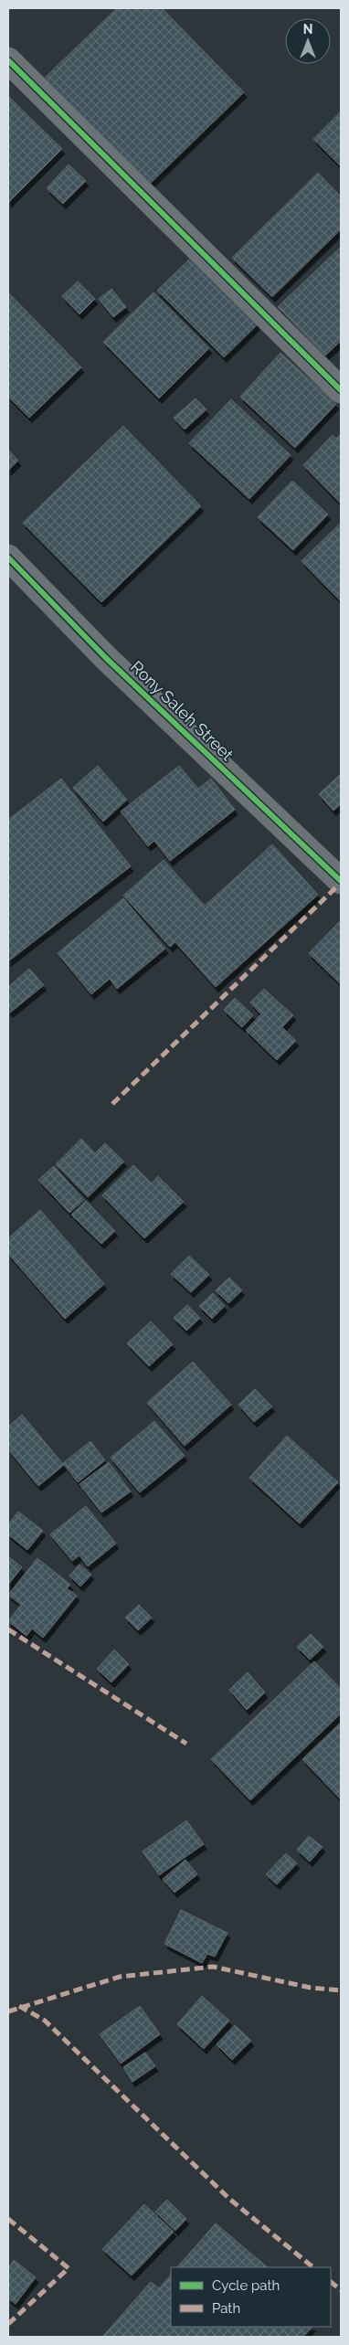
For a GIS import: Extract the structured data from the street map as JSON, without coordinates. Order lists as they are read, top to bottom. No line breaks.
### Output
{"streets":{"street":["Rony Saleh Street"]},"legend":["Cycle path","Path"],"north":"top"}
